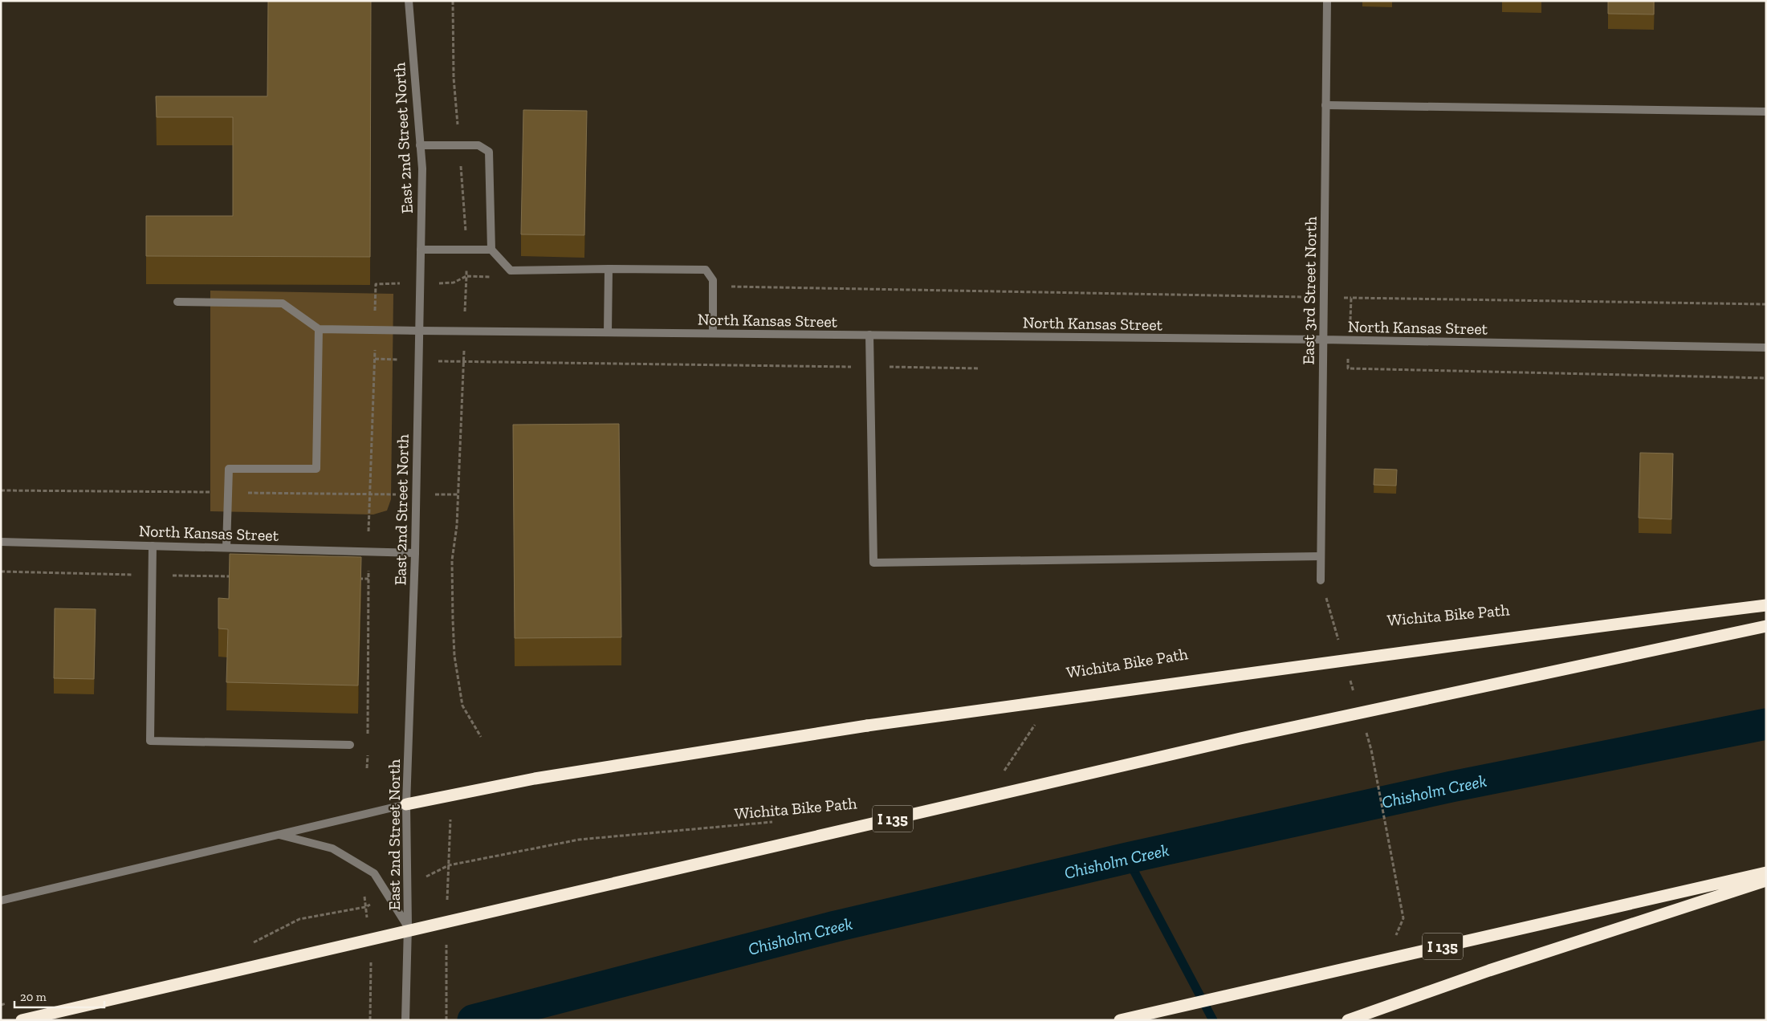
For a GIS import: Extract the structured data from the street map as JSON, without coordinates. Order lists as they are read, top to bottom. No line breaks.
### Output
{"streets":{"highway":["I 135"],"street":["East 2nd Street North","East 3rd Street North","North Kansas Street"],"path":["Wichita Bike Path"]},"crossings":[["East 2nd Street North","North Kansas Street"],["East 2nd Street North","Wichita Bike Path"],["East 3rd Street North","North Kansas Street"]],"water":["Chisholm Creek"],"scale_bar":"20 m"}
